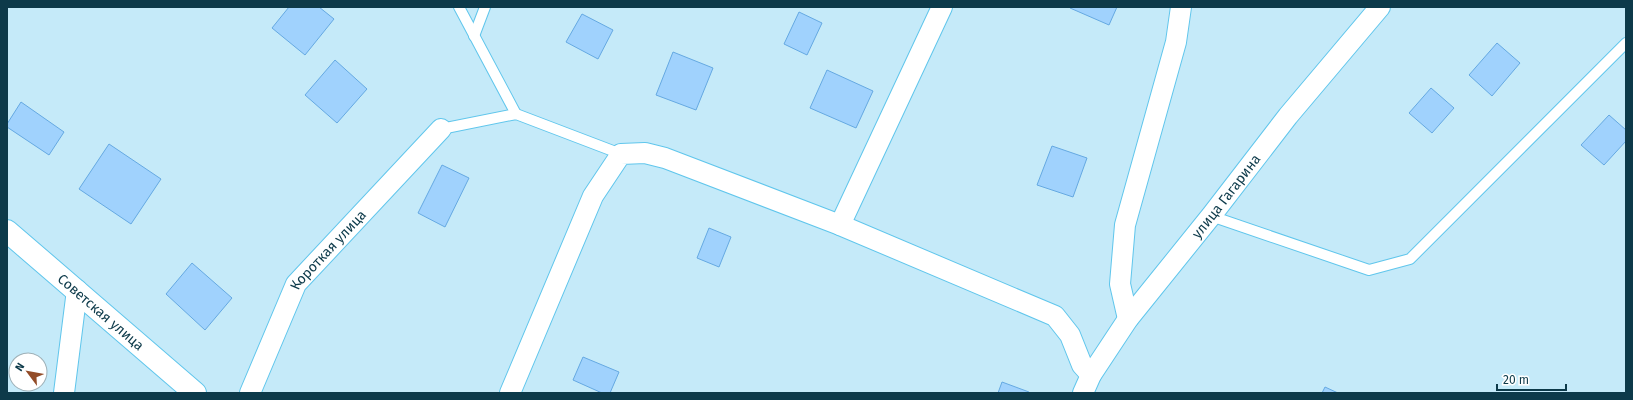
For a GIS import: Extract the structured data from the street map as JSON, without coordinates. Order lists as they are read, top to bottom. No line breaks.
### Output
{"streets":{"street":["улица Гагарина","Короткая улица","Советская улица"]},"scale_bar":"20 m","north":"top left"}
